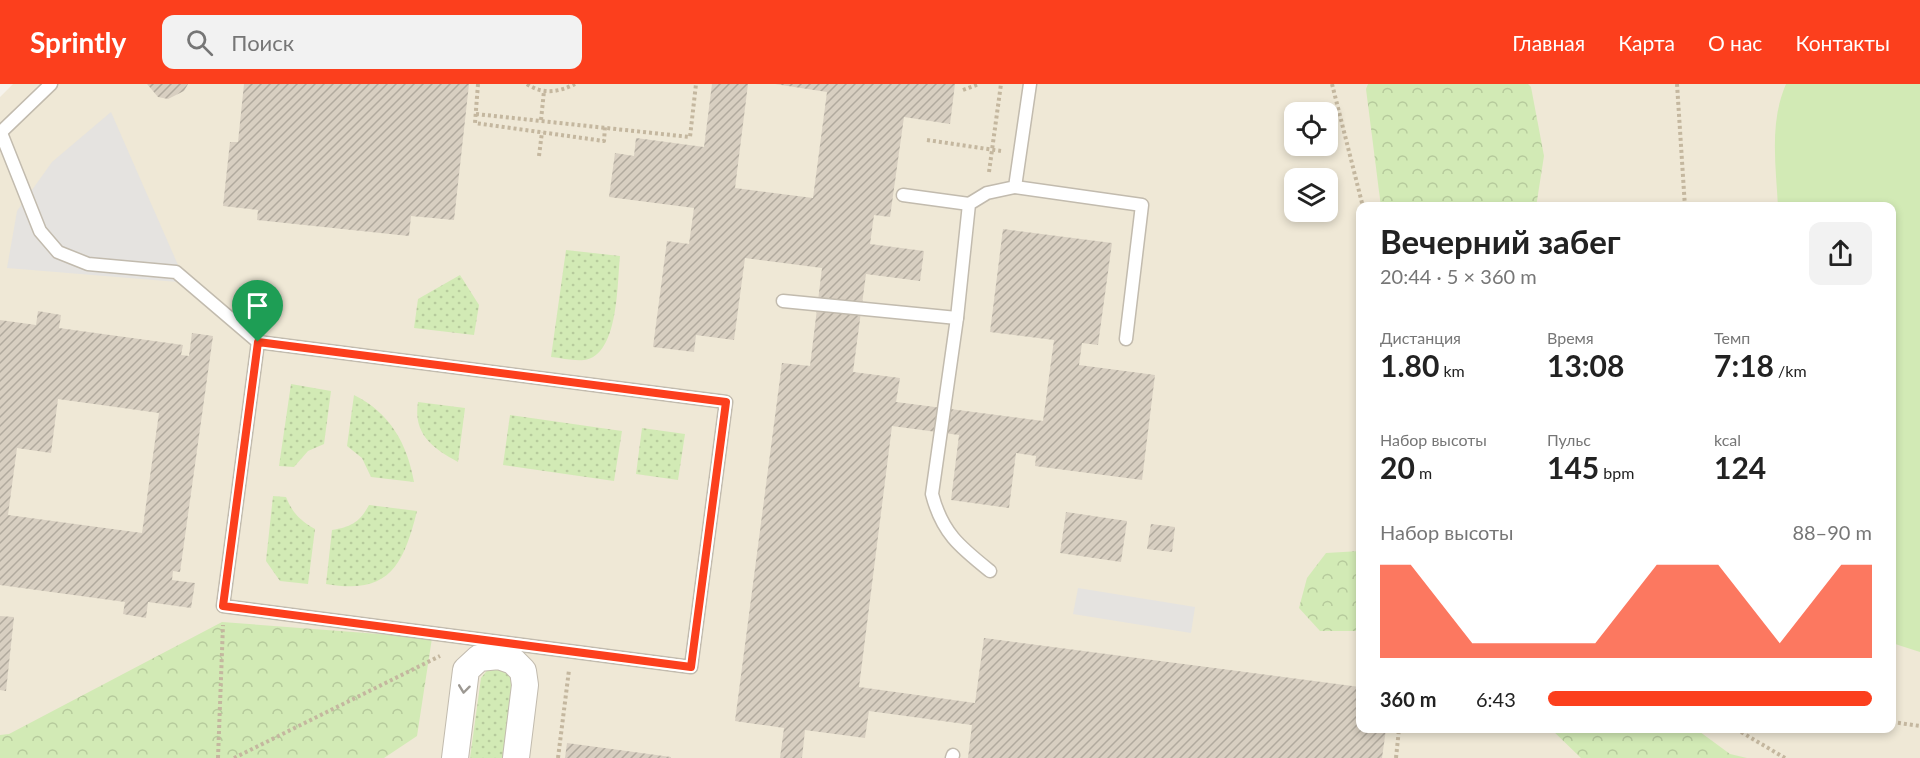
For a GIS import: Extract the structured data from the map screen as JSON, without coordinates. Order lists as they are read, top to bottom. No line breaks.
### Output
{"page":{"header":"Sprintly","search":"Поиск","nav":["Главная","Карта","О нас","Контакты"],"heading":["Вечерний забег","20:44 · 5 × 360 m"],"stats":[["Дистанция","1.80 km"],["Время","13:08"],["Темп","7:18 /km"],["Набор высоты","20 m"],["Пульс","145 bpm"],["kcal","124"]],"chart":["Набор высоты","88–90 m"],"list":[{"name":"360 m","note":"6:43"}]}}
